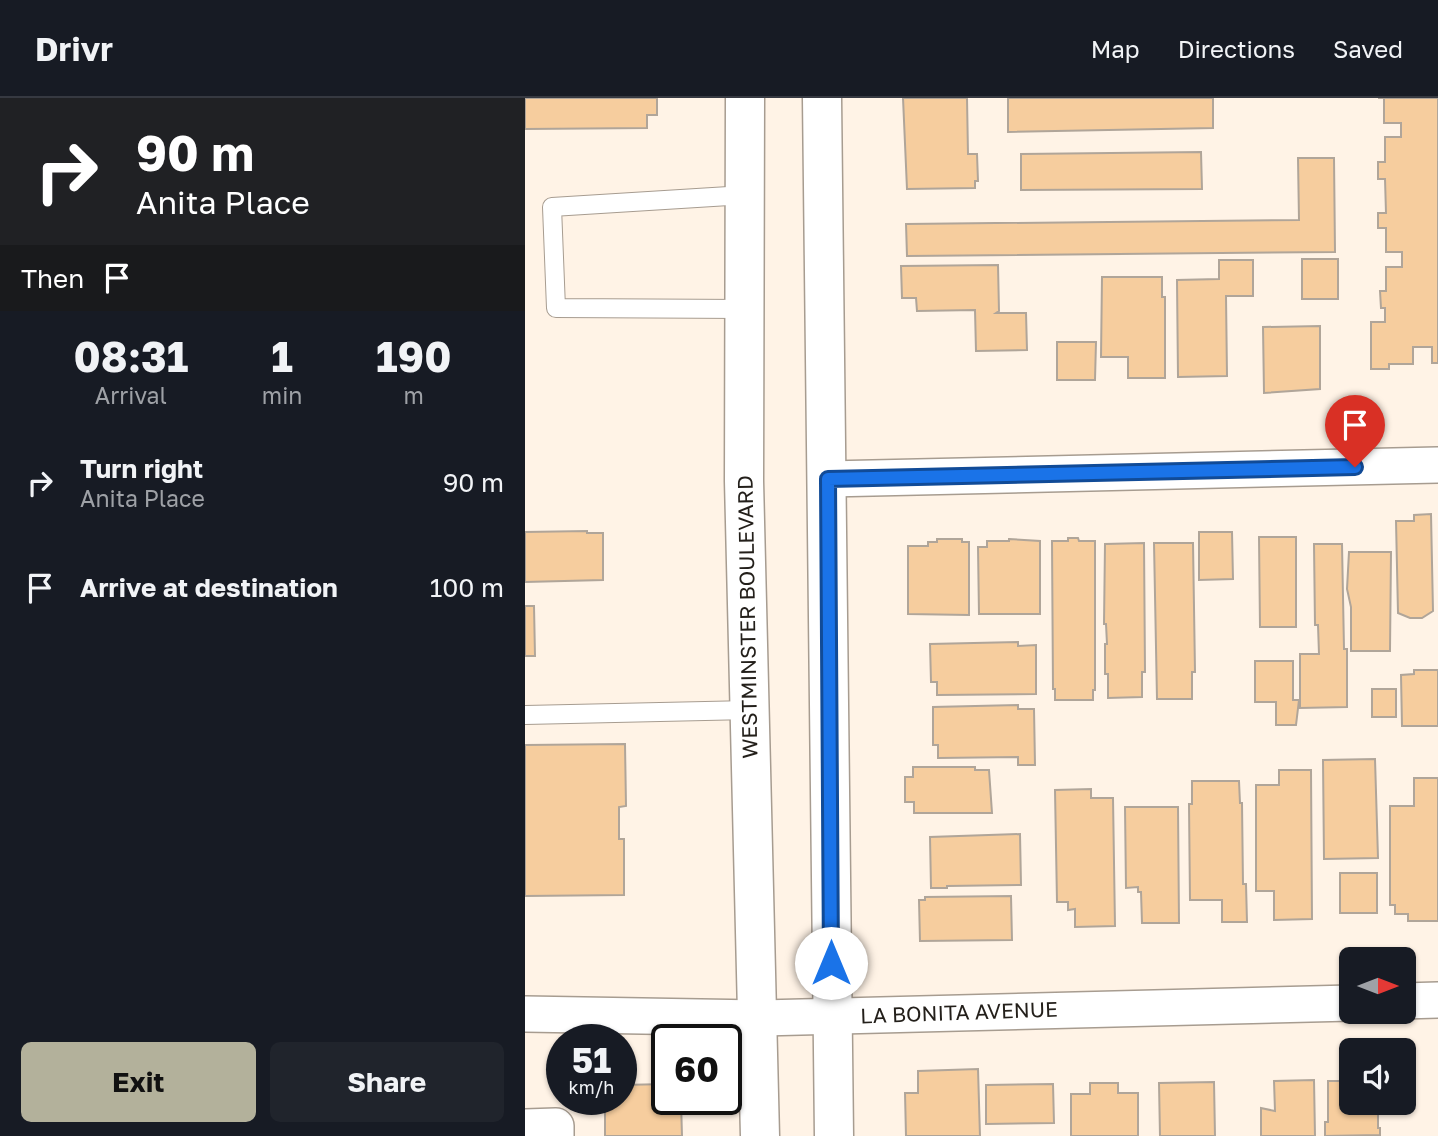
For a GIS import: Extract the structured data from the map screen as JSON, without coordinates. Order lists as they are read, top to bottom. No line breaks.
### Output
{"streets":{"main road":["WESTMINSTER BOULEVARD"],"street":["LA BONITA AVENUE"]},"crossings":[["WESTMINSTER BOULEVARD","LA BONITA AVENUE"]],"north":"right","page":{"header":"Drivr","nav":["Map","Directions","Saved"],"turn":["90 m","Anita Place"],"then":"Then","eta":["08:31","Arrival","1","min","190","m"],"list":[{"name":"Turn right","note":"Anita Place","value":"90 m"},{"name":"Arrive at destination","value":"100 m"}],"speed":"51 km/h","limit":"60","buttons":["Exit","Share"]}}
